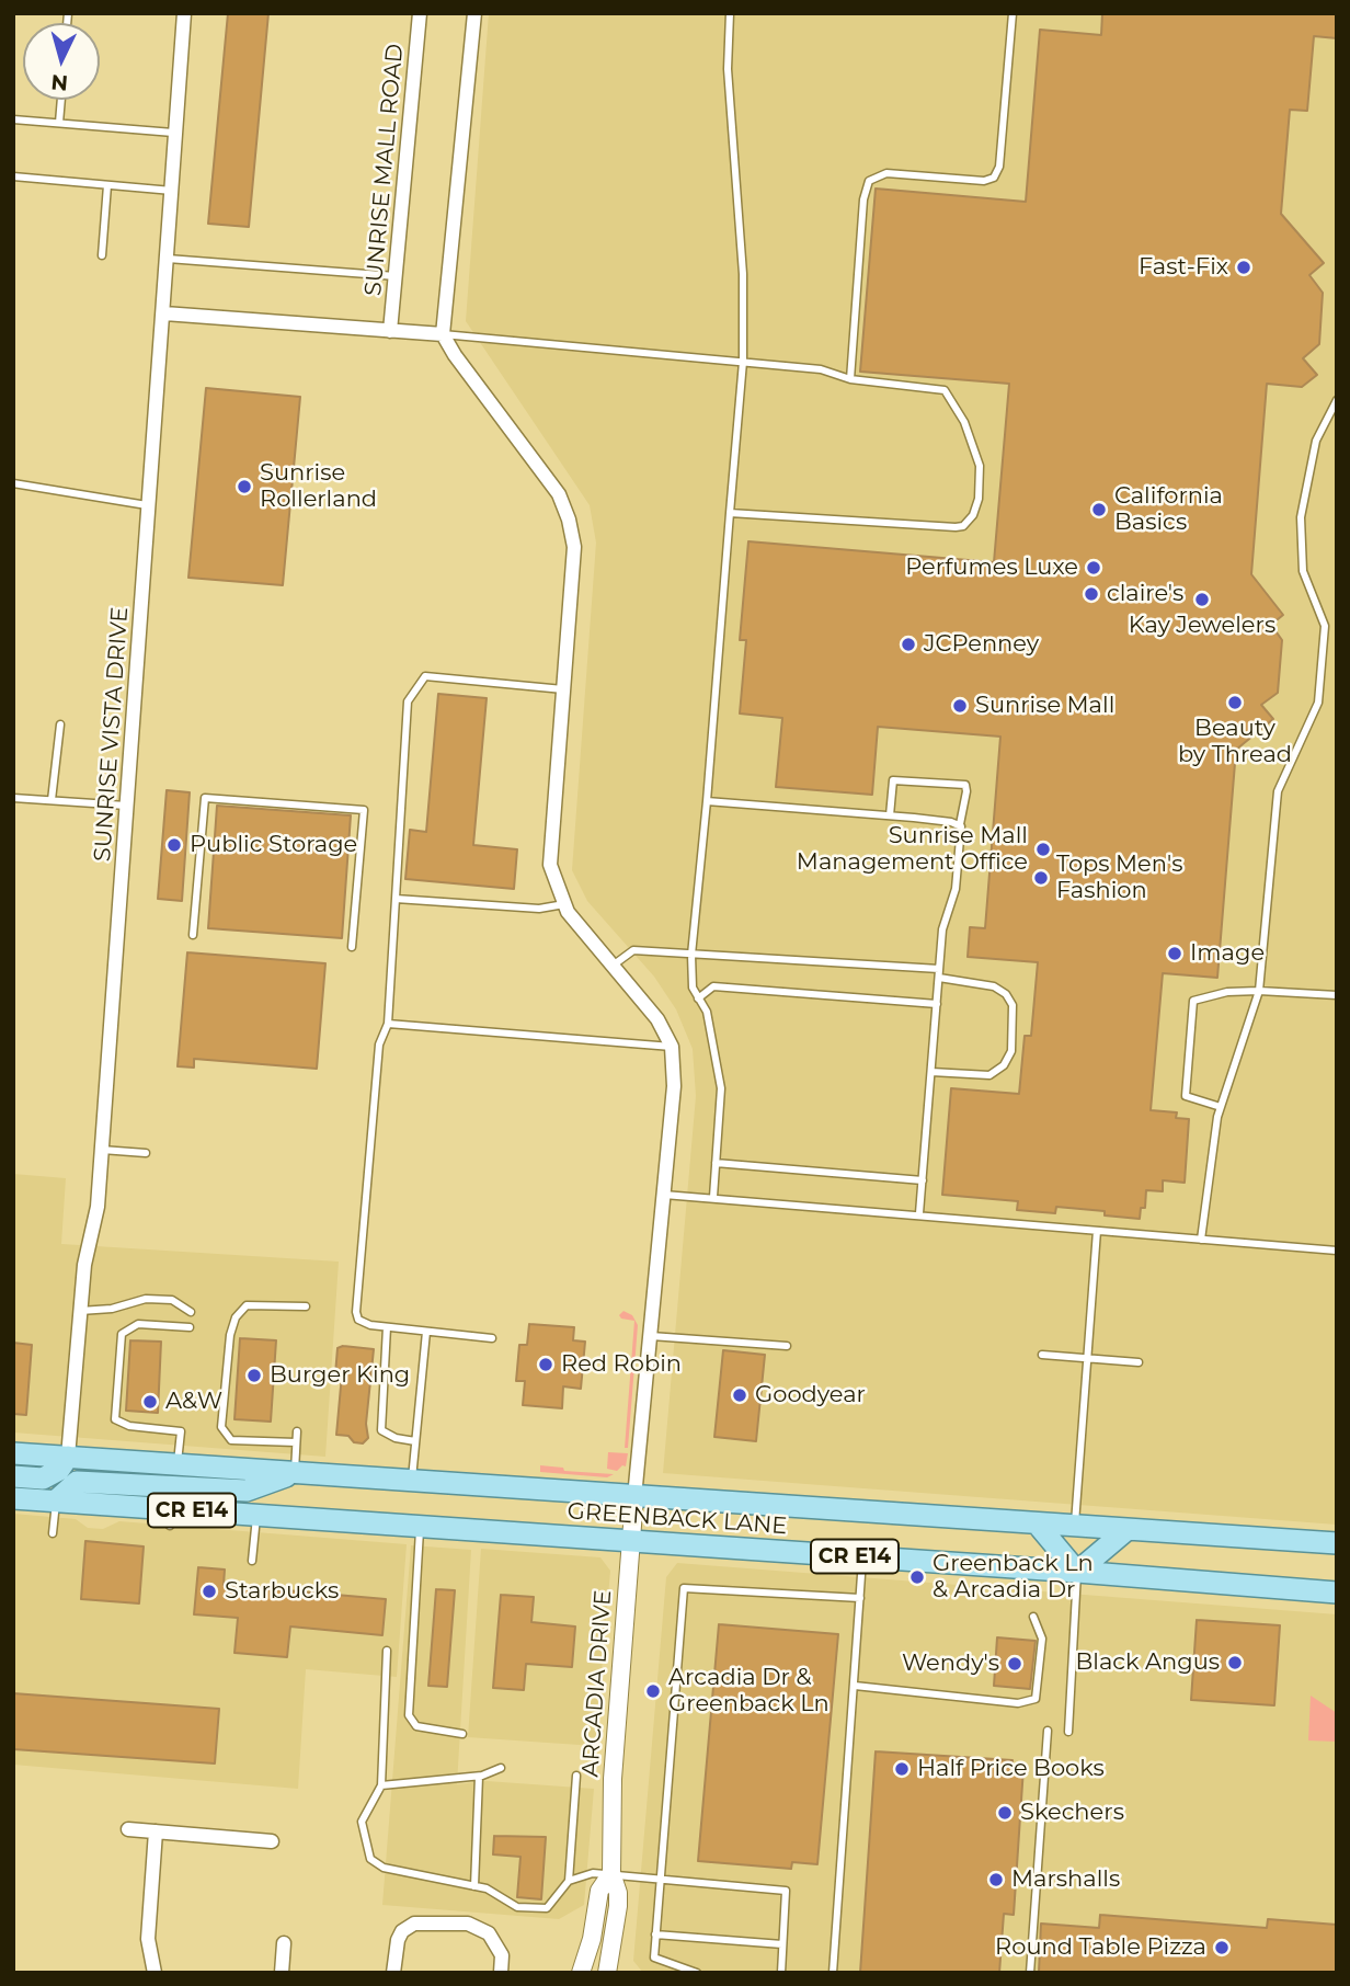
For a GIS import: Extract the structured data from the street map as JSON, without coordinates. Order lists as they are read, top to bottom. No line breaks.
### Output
{"streets":{"main road":["CR E14","GREENBACK LANE"],"street":["SUNRISE MALL ROAD","SUNRISE VISTA DRIVE","ARCADIA DRIVE"]},"crossings":[["SUNRISE VISTA DRIVE","GREENBACK LANE"],["GREENBACK LANE","ARCADIA DRIVE"]],"places":["Fast-Fix","Sunrise Rollerland","California Basics","Perfumes Luxe","claire's","Kay Jewelers","JCPenney","Beauty by Thread","Sunrise Mall","Public Storage","Sunrise Mall Management Office","Tops Men's Fashion","Image","Red Robin","Burger King","Goodyear","A&W","Greenback Ln & Arcadia Dr","Starbucks","Black Angus","Wendy's","Arcadia Dr & Greenback Ln","Half Price Books","Skechers","Marshalls","Round Table Pizza"],"north":"bottom"}
